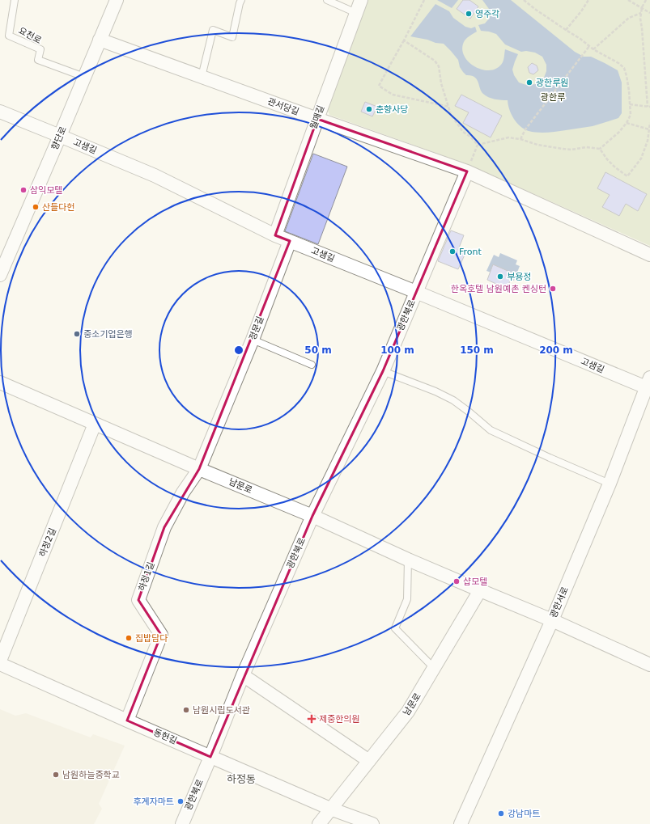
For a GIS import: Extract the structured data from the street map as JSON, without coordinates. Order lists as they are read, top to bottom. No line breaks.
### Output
{"streets":{"street":["관서당길","월매길","향단로","고샘길","광한북로","정문길","남문로","하정2길","하정1길","광한서로","동헌길"],"lane":["요천로"]},"crossings":[["요천로","향단로"],["관서당길","월매길"],["관서당길","향단로"],["관서당길","광한북로"],["월매길","고샘길"],["향단로","고샘길"],["고샘길","광한북로"],["고샘길","정문길"],["고샘길","광한서로"],["광한북로","남문로"],["광한북로","동헌길"],["정문길","남문로"],["정문길","하정1길"],["남문로","하정2길"],["남문로","하정1길"],["남문로","광한서로"],["남문로","동헌길"],["하정1길","동헌길"]],"districts":["하정동"],"parks":["광한루"],"places":{"other":["영주각","광한루원","춘향사당","삼익모텔","산들다헌","Front","부용정","한옥호텔 남원예촌 켄싱턴","중소기업은행","샵모텔","집밥담다","남원시립도서관","남원하늘중학교","후계자마트","강남마트"],"health":["제중한의원"]},"rings":["50 m","100 m","150 m","200 m"]}
